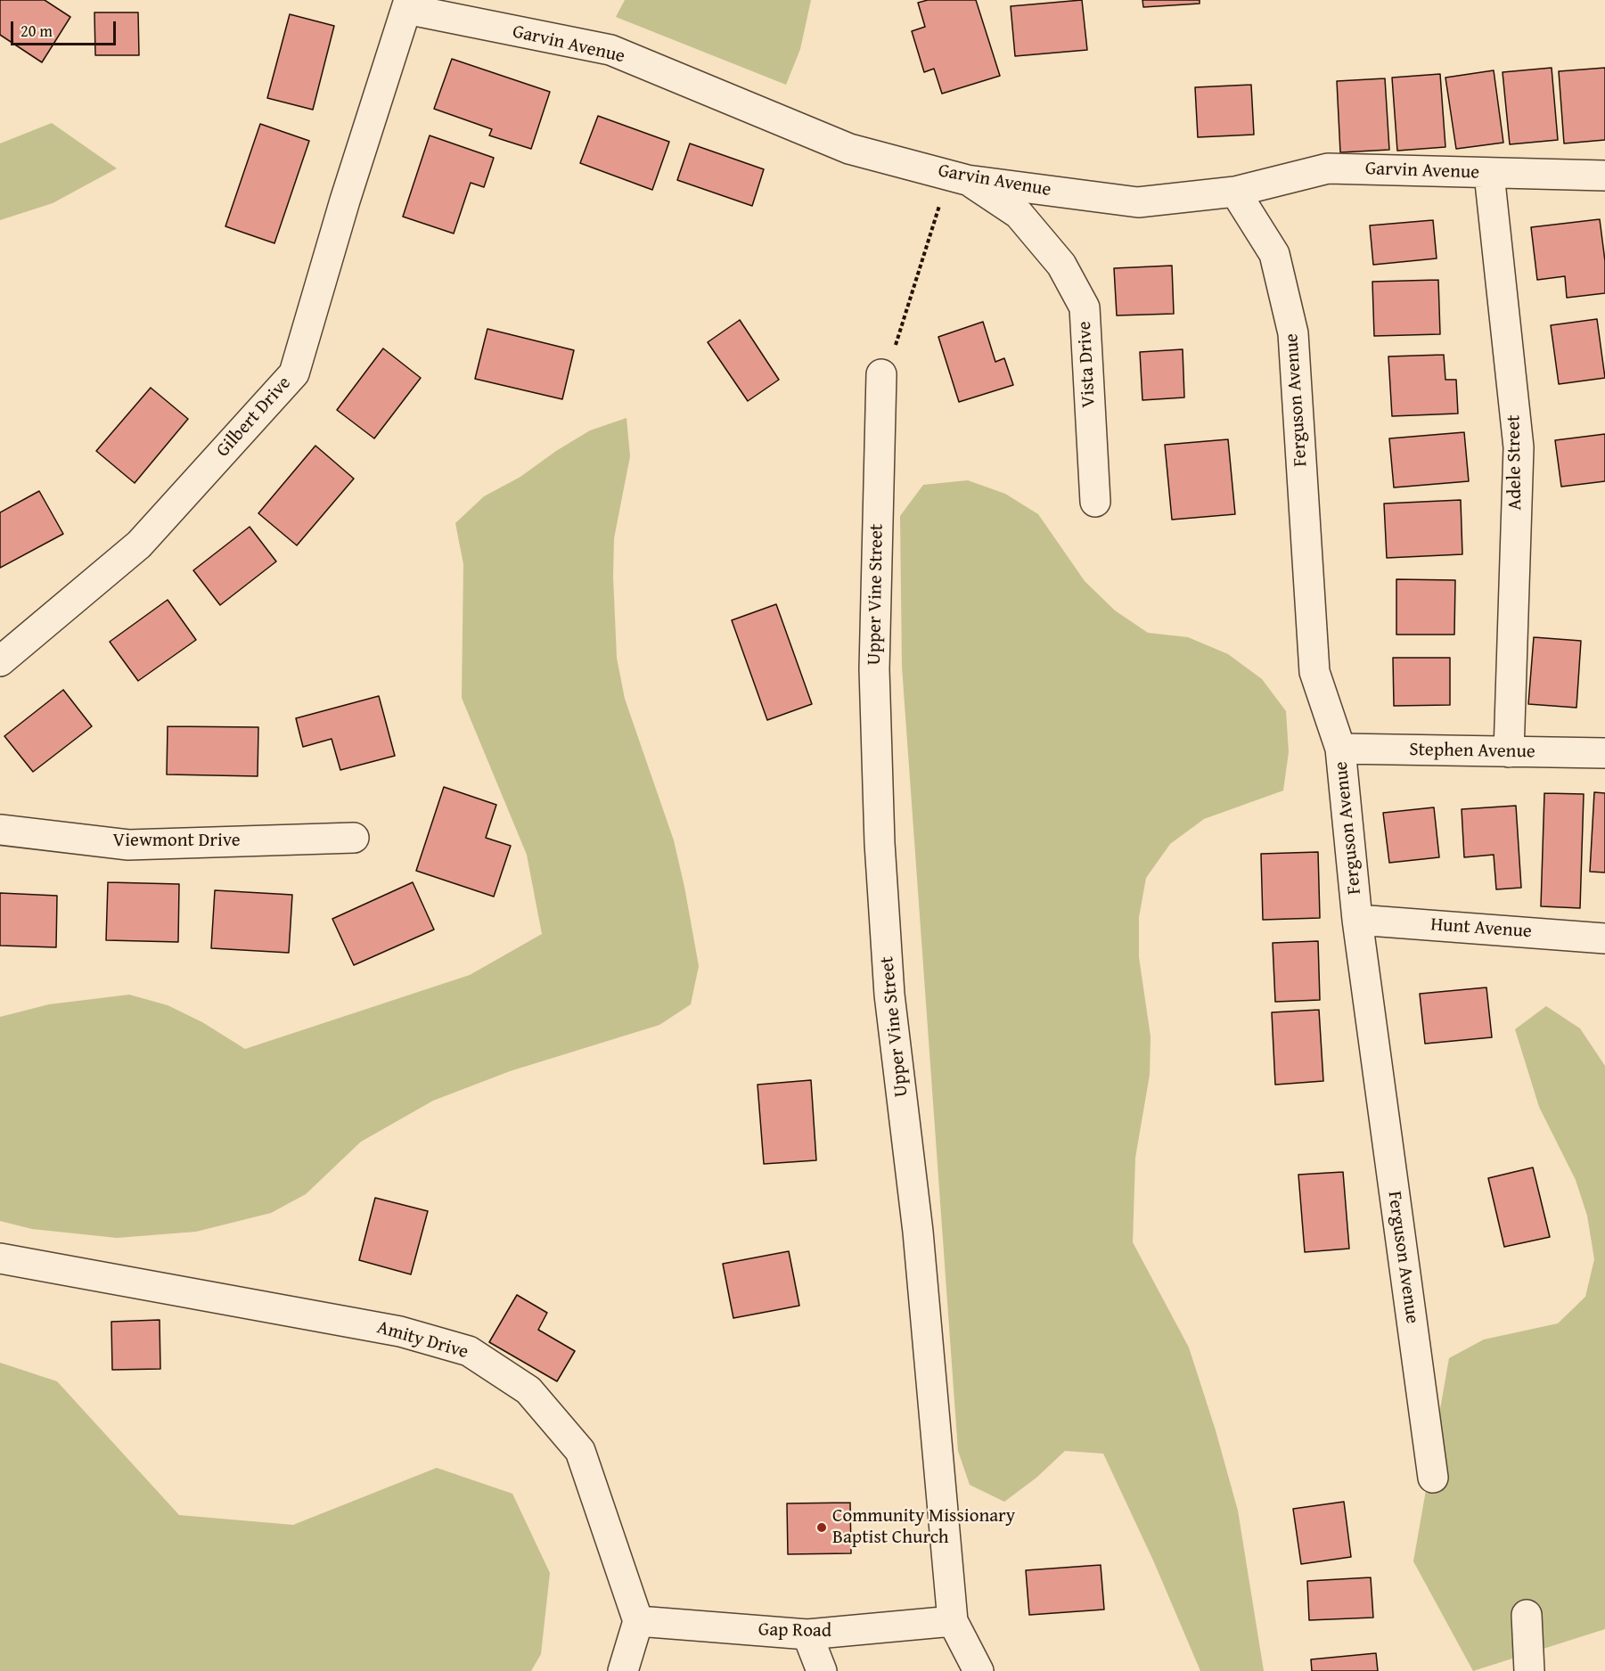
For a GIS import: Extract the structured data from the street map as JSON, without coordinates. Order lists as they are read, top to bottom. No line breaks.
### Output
{"streets":{"street":["Garvin Avenue","Vista Drive","Ferguson Avenue","Gilbert Drive","Adele Street","Upper Vine Street","Stephen Avenue","Viewmont Drive","Hunt Avenue","Amity Drive","Gap Road"]},"crossings":[["Garvin Avenue","Vista Drive"],["Garvin Avenue","Ferguson Avenue"],["Garvin Avenue","Gilbert Drive"],["Garvin Avenue","Adele Street"],["Ferguson Avenue","Stephen Avenue"],["Ferguson Avenue","Hunt Avenue"],["Adele Street","Stephen Avenue"],["Upper Vine Street","Gap Road"],["Amity Drive","Gap Road"]],"places":["Community Missionary Baptist Church"],"scale_bar":"20 m"}
